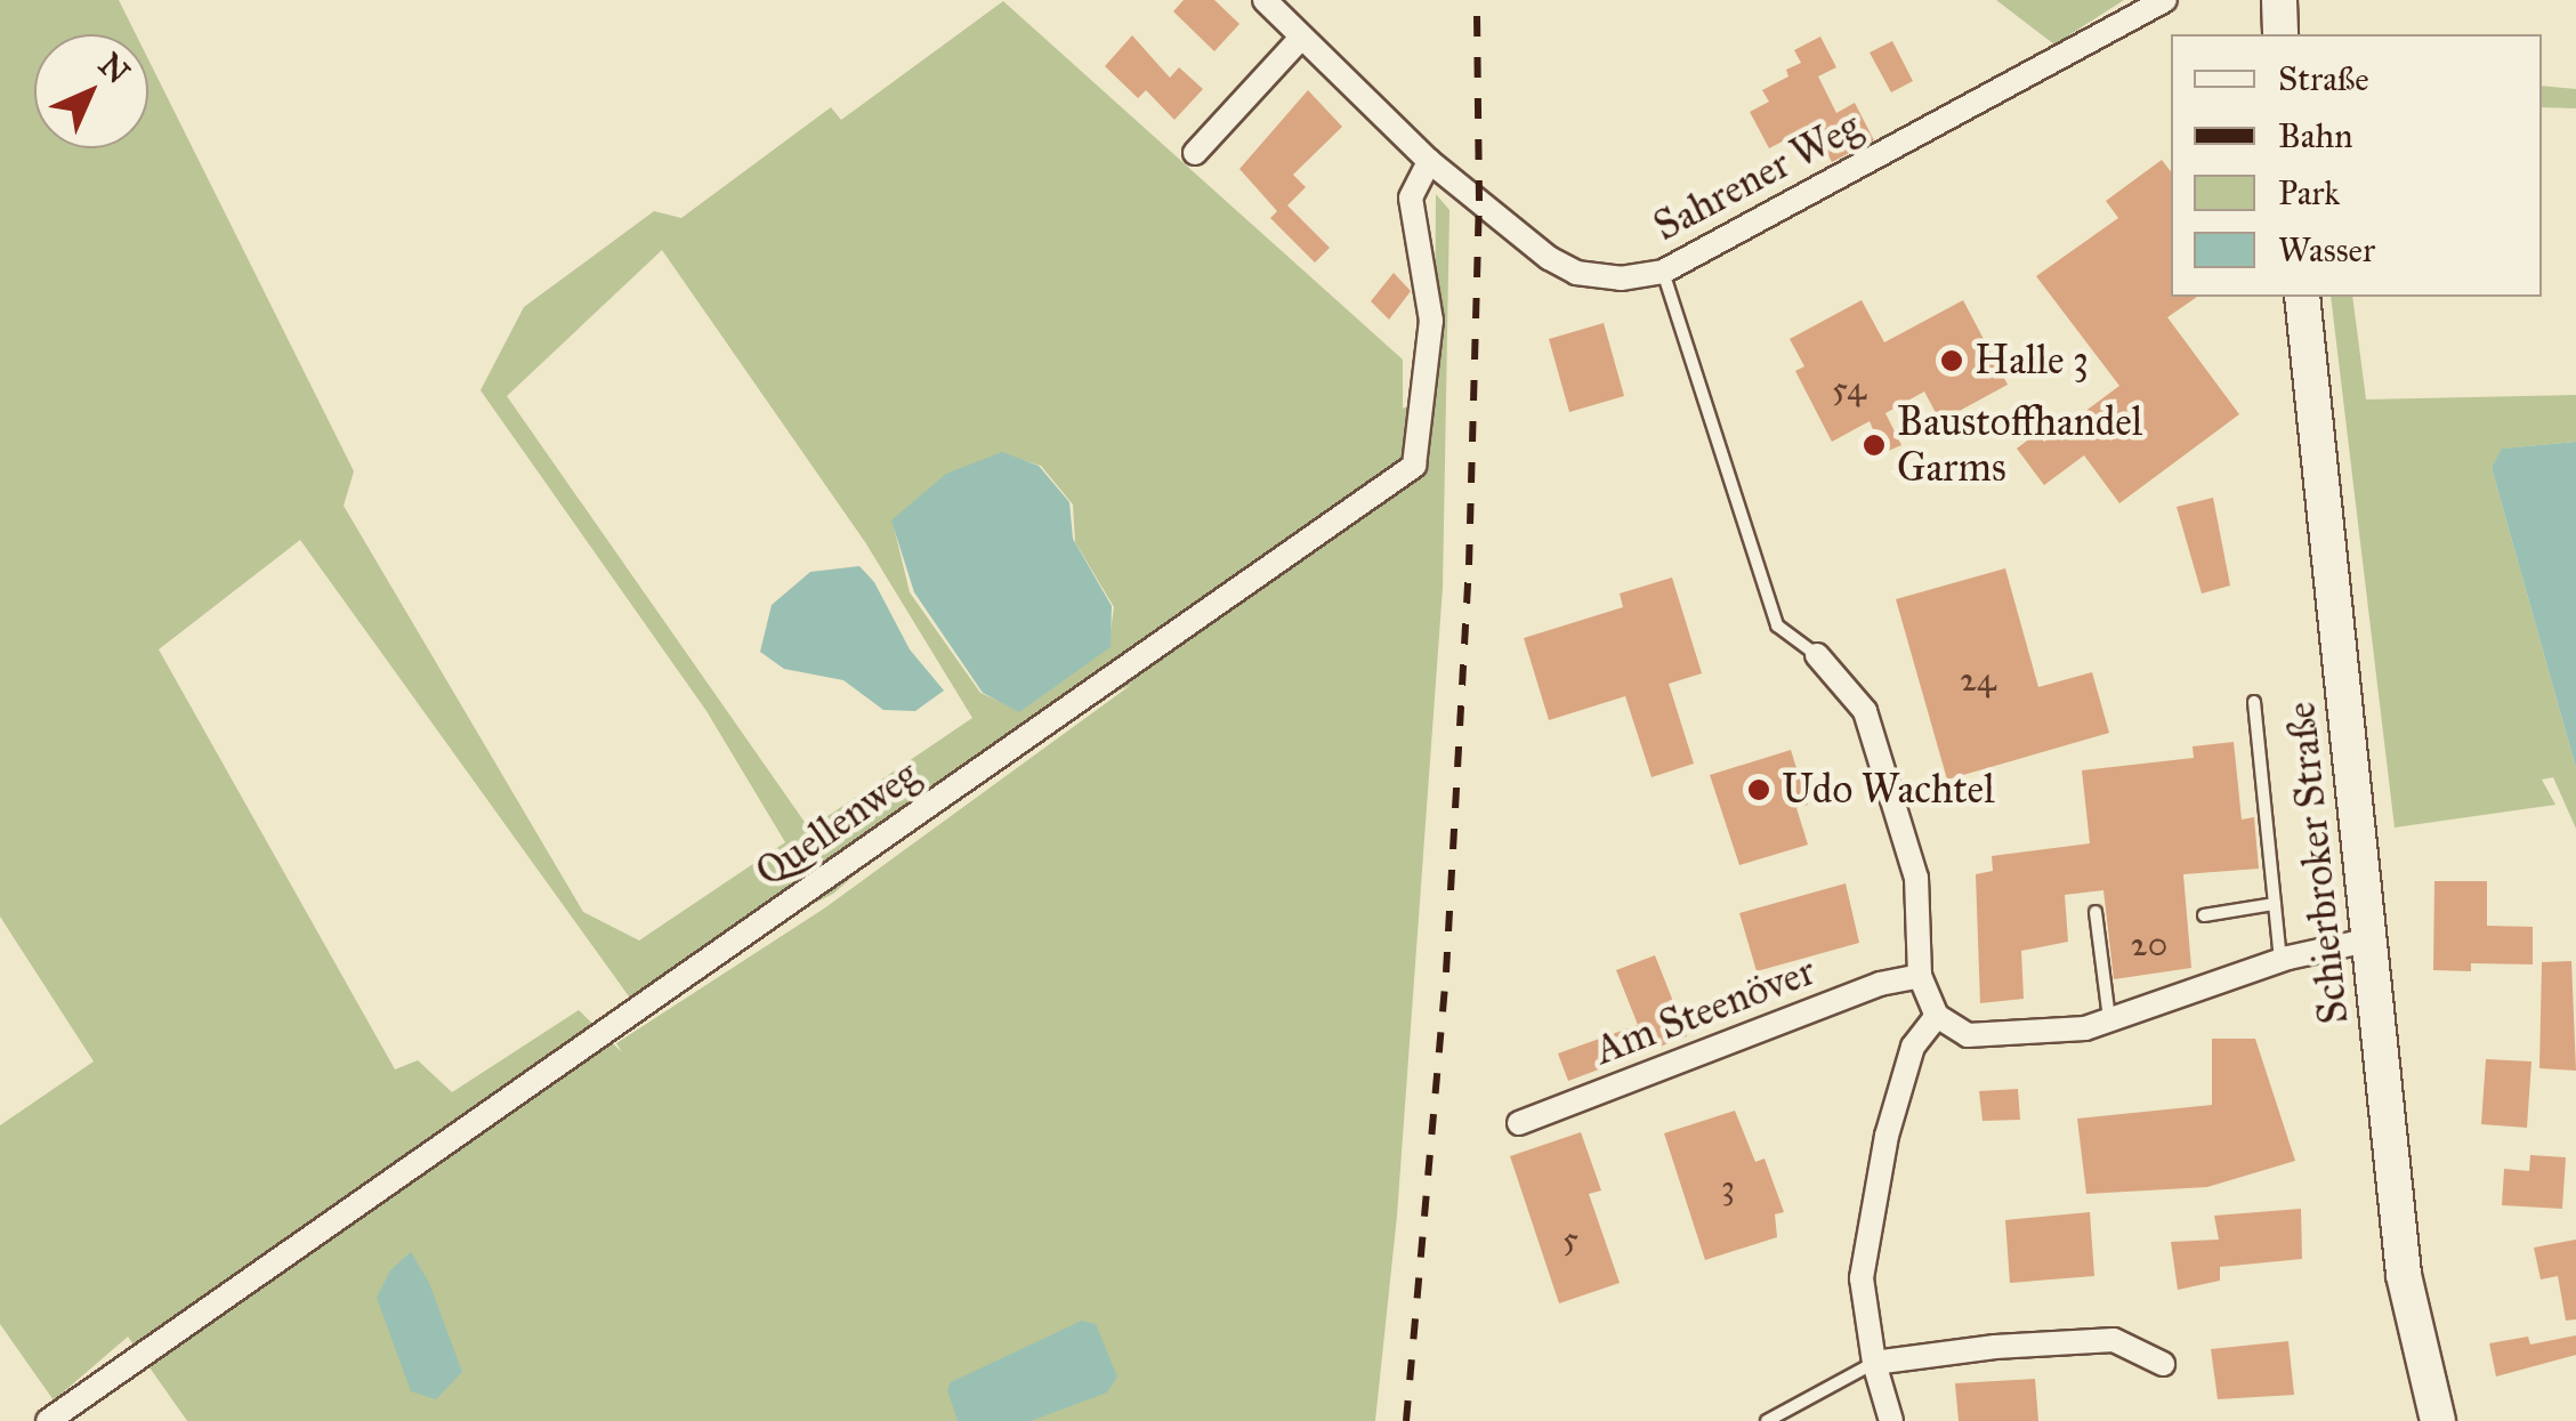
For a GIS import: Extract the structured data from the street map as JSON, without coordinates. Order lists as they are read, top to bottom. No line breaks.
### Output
{"streets":{"main road":["Schierbroker Straße"],"street":["Sahrener Weg","Quellenweg","Am Steenöver"]},"crossings":[["Sahrener Weg","Quellenweg"]],"places":["Halle 3","Baustoffhandel Garms","Udo Wachtel"],"house_numbers":["54","24","20","3","5"],"legend":["Straße","Bahn","Park","Wasser"],"north":"top right"}
